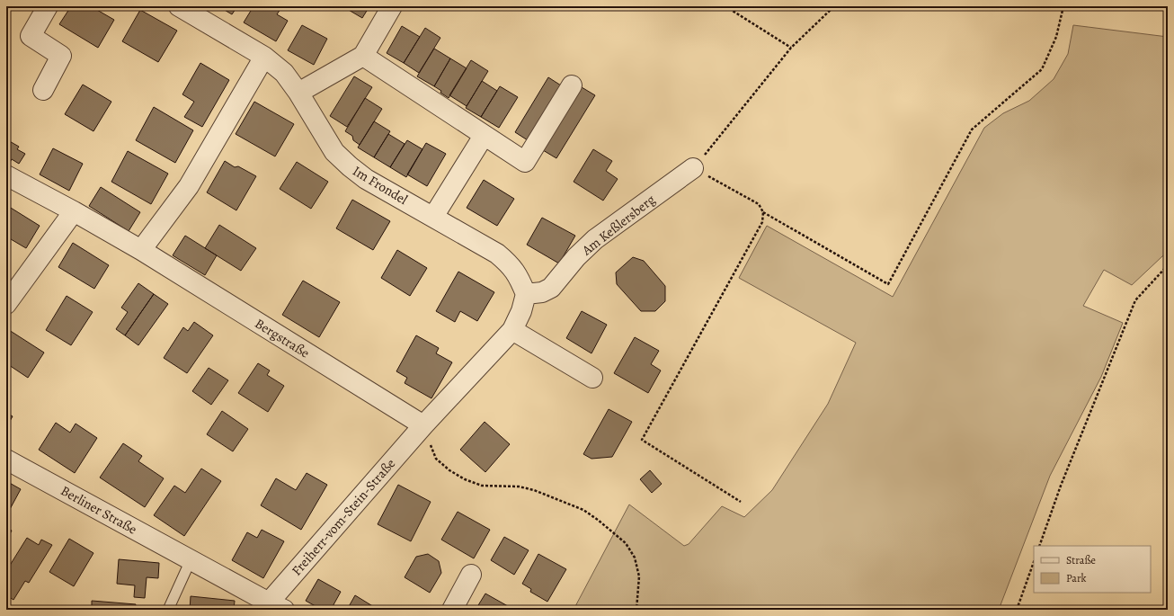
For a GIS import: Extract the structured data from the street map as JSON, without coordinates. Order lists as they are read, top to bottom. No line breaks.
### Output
{"streets":{"street":["Im Frondel","Am Keßlersberg","Bergstraße","Berliner Straße","Freiherr-vom-Stein-Straße"]},"crossings":[["Im Frondel","Am Keßlersberg"],["Bergstraße","Freiherr-vom-Stein-Straße"],["Berliner Straße","Freiherr-vom-Stein-Straße"]],"legend":["Straße","Park"]}
